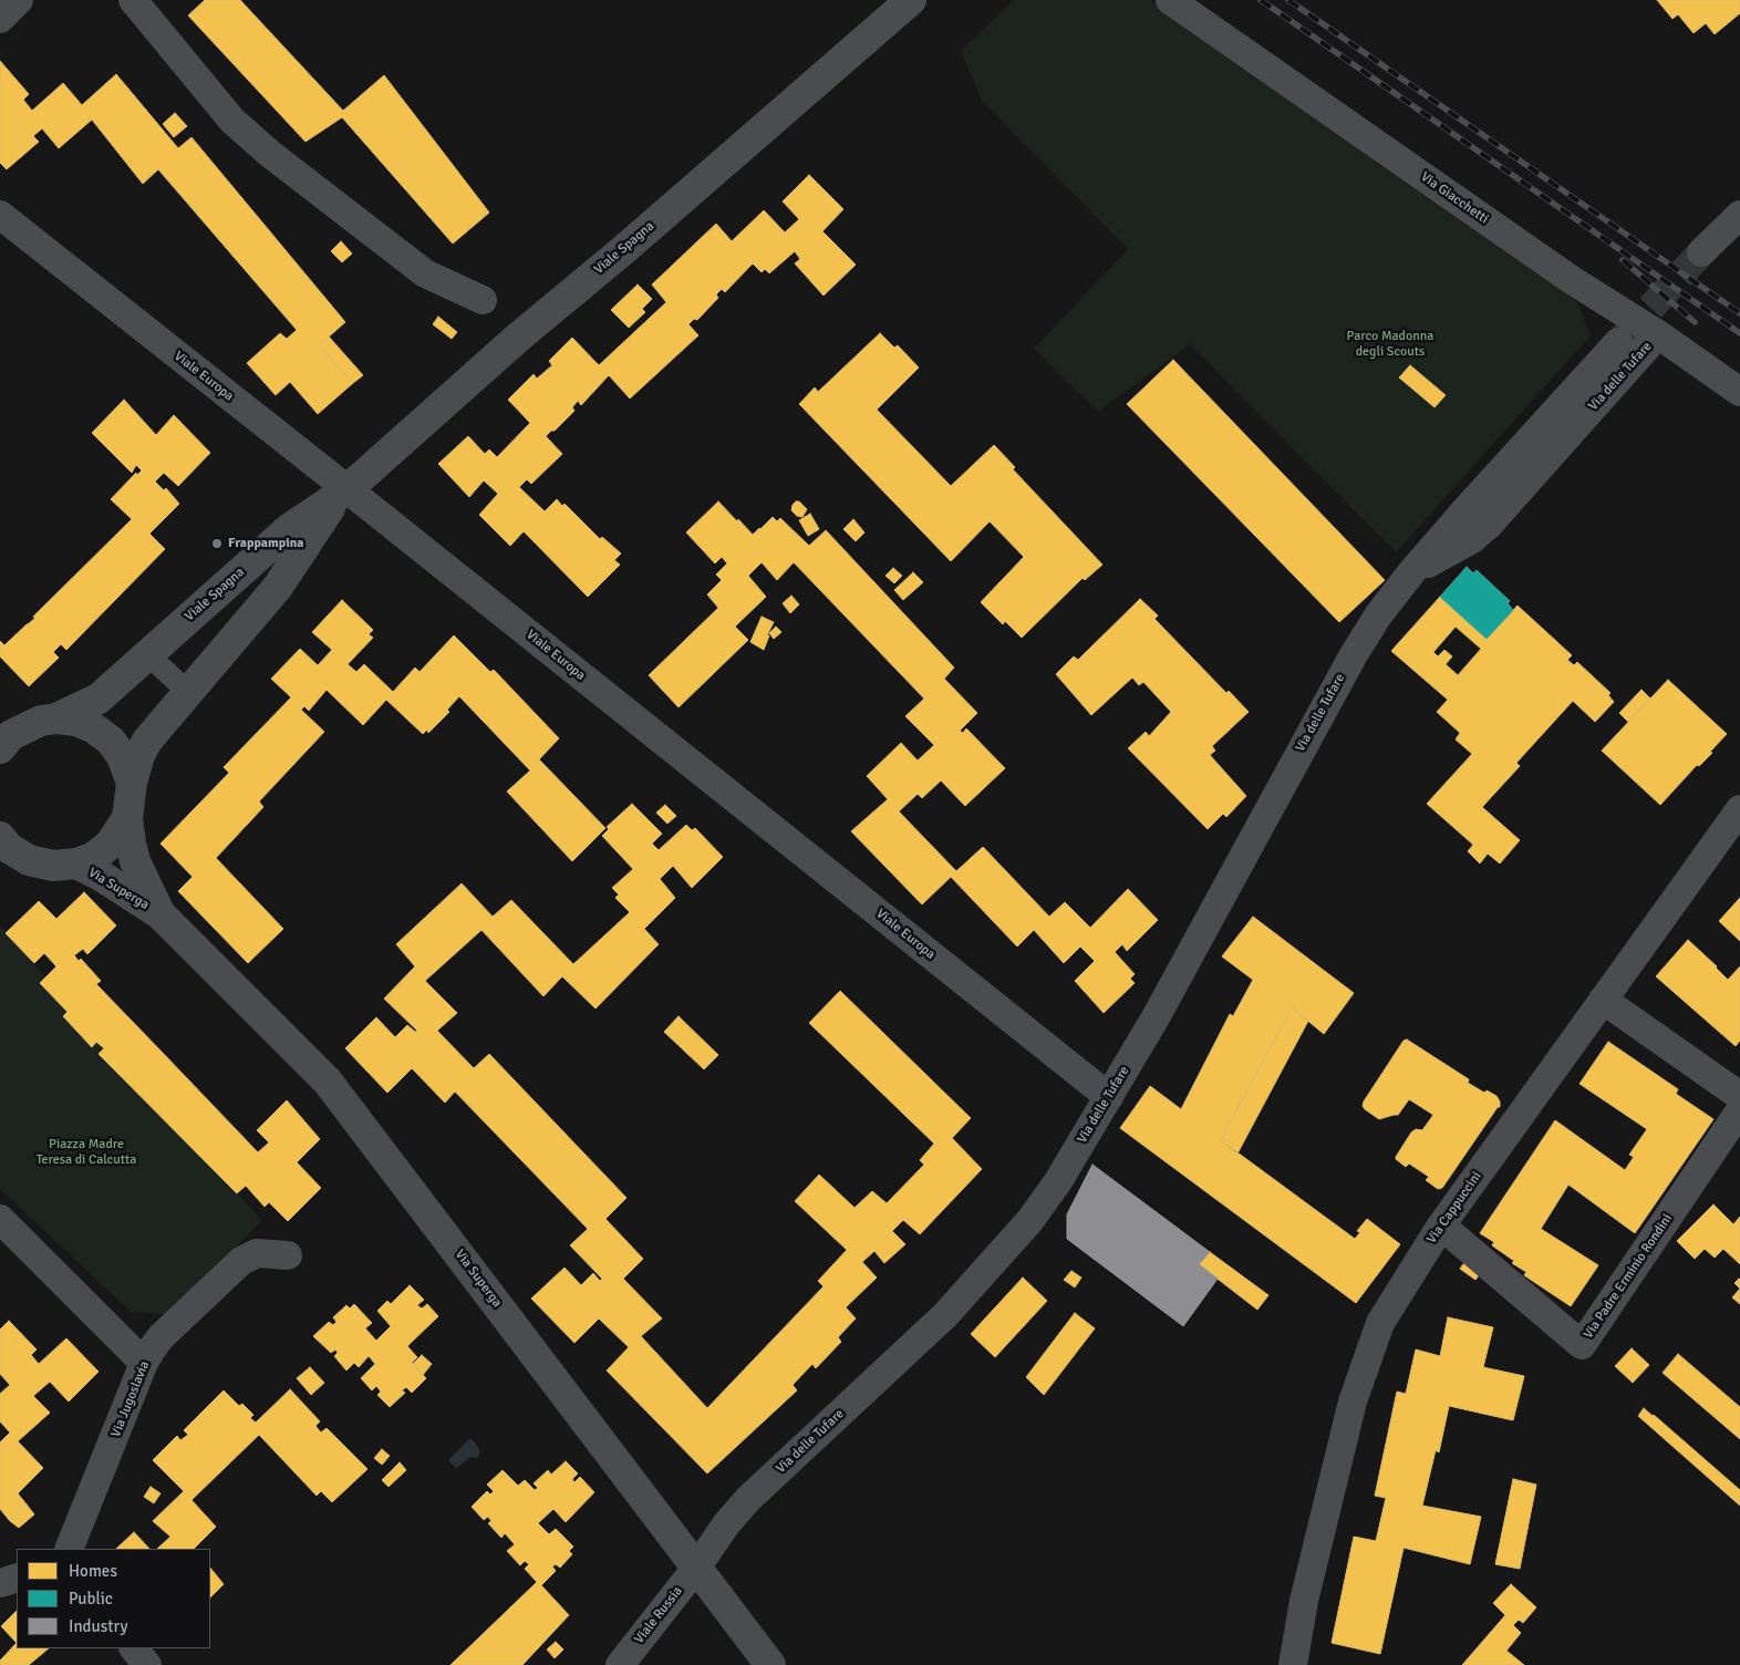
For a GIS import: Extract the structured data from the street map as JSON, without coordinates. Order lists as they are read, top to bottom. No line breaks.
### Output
{"streets":{"street":["Via Giacchetti","Viale Spagna","Viale Europa","Via delle Tufare","Via Superga","Via Cappuccini","Via Padre Erminio Rondini","Via Jugoslavia","Viale Russia"]},"crossings":[["Via Giacchetti","Via delle Tufare"],["Viale Spagna","Viale Europa"],["Viale Spagna","Via Superga"],["Viale Europa","Via delle Tufare"],["Via delle Tufare","Via Superga"],["Via delle Tufare","Viale Russia"],["Via Superga","Viale Russia"],["Via Cappuccini","Via Padre Erminio Rondini"]],"parks":["Parco Madonna degli Scouts","Piazza Madre Teresa di Calcutta"],"places":["Frappampina"],"legend":["Homes","Public","Industry"]}
